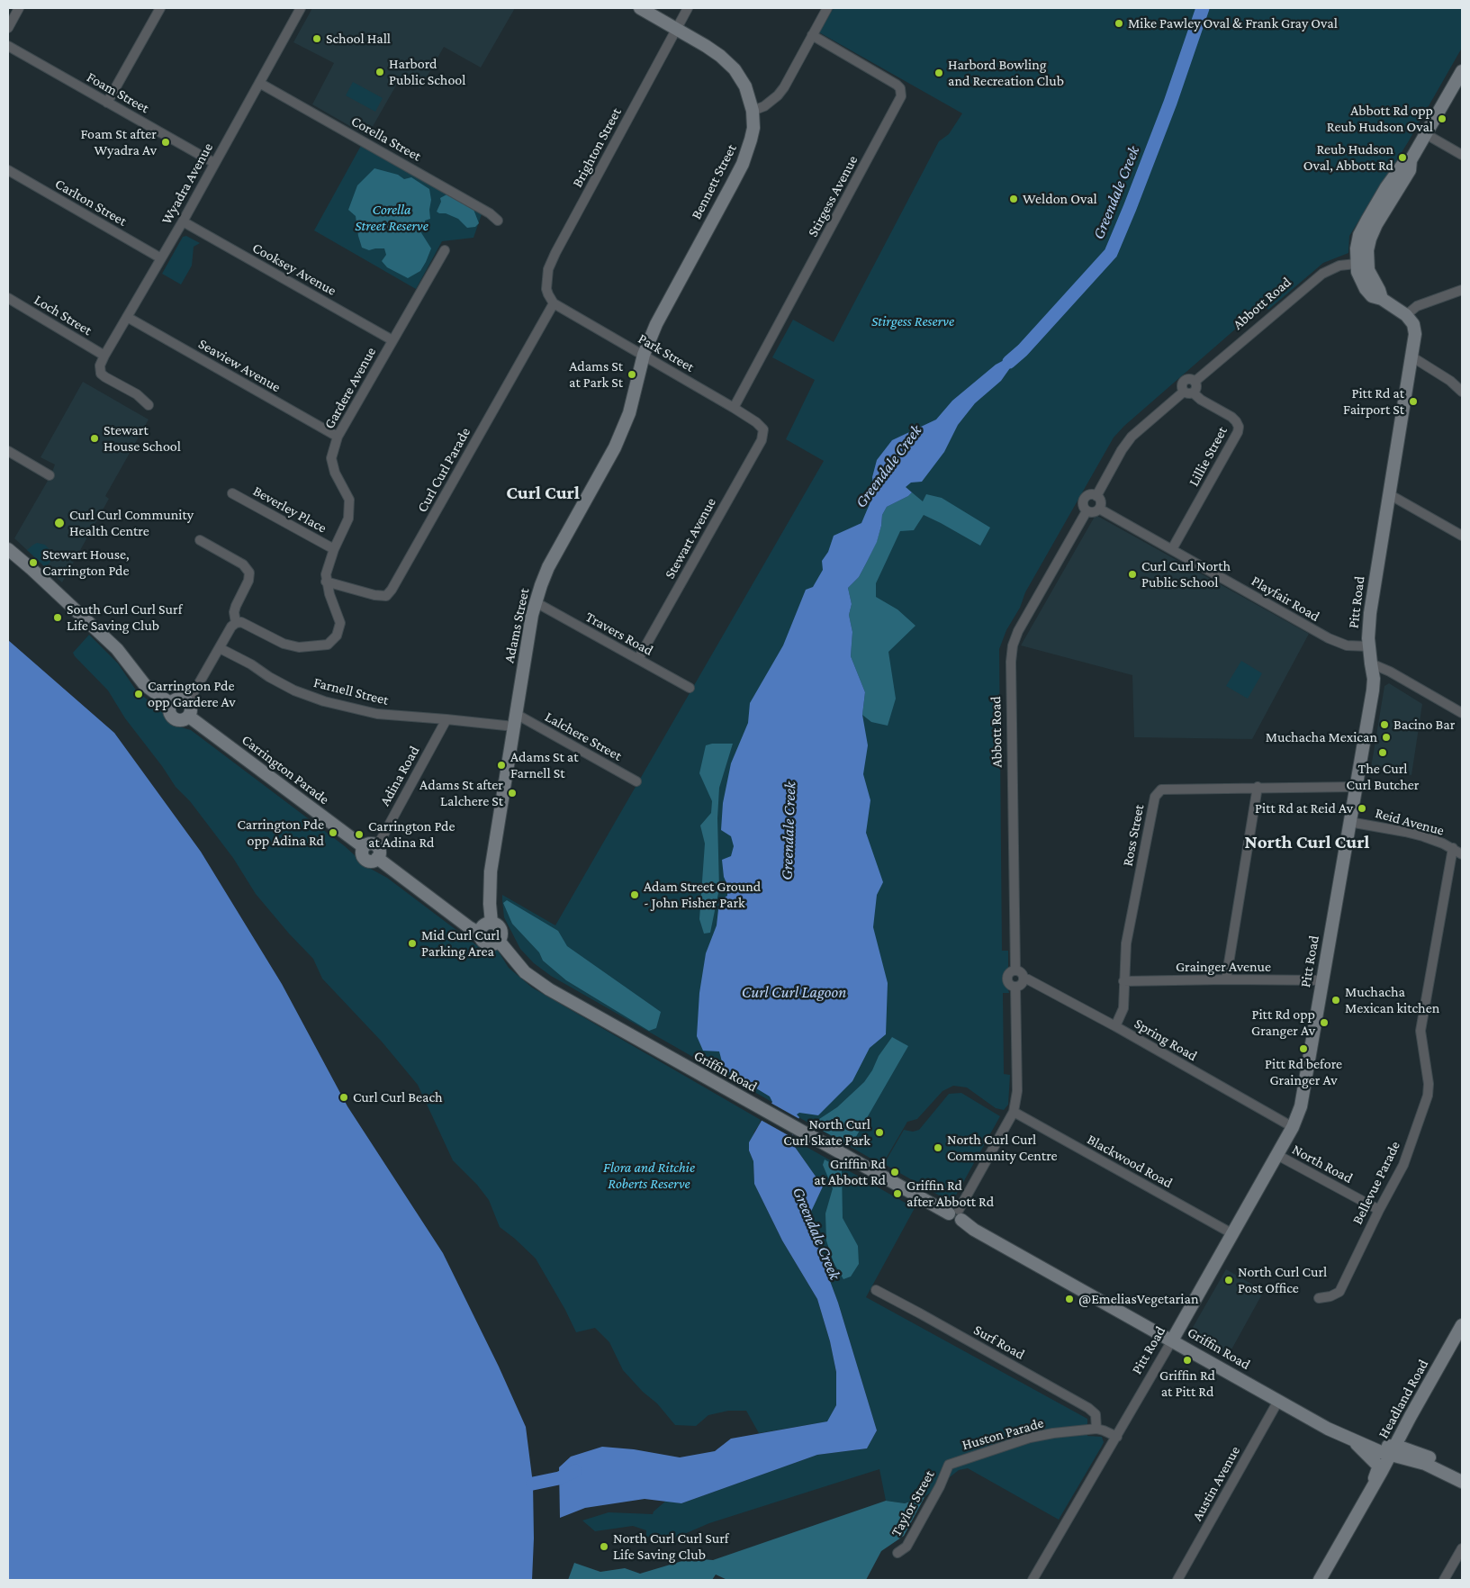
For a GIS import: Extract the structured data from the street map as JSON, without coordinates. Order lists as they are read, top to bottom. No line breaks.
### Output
{"streets":{"main road":["Bennett Street","Pitt Road","Adams Street","Carrington Parade","Griffin Road","Headland Road"],"street":["Foam Street","Corella Street","Brighton Street","Wyadra Avenue","Stirgess Avenue","Carlton Street","Cooksey Avenue","Abbott Road","Loch Street","Park Street","Seaview Avenue","Gardere Avenue","Lillie Street","Curl Curl Parade","Beverley Place","Stewart Avenue","Playfair Road","Travers Road","Farnell Street","Lalchere Street","Adina Road","Reid Avenue","Ross Street","Grainger Avenue","Spring Road","Blackwood Road","North Road","Bellevue Parade","Surf Road","Huston Parade","Austin Avenue","Taylor Street"]},"crossings":[["Foam Street","Wyadra Avenue"],["Corella Street","Wyadra Avenue"],["Brighton Street","Park Street"],["Brighton Street","Curl Curl Parade"],["Bennett Street","Park Street"],["Bennett Street","Adams Street"],["Wyadra Avenue","Carlton Street"],["Wyadra Avenue","Cooksey Avenue"],["Wyadra Avenue","Loch Street"],["Wyadra Avenue","Seaview Avenue"],["Stirgess Avenue","Park Street"],["Cooksey Avenue","Gardere Avenue"],["Abbott Road","Lillie Street"],["Abbott Road","Playfair Road"],["Abbott Road","Spring Road"],["Abbott Road","Griffin Road"],["Abbott Road","Blackwood Road"],["Park Street","Curl Curl Parade"],["Park Street","Stewart Avenue"],["Park Street","Adams Street"],["Seaview Avenue","Gardere Avenue"],["Gardere Avenue","Curl Curl Parade"],["Gardere Avenue","Beverley Place"],["Lillie Street","Playfair Road"],["Stewart Avenue","Travers Road"],["Playfair Road","Pitt Road"],["Pitt Road","Reid Avenue"],["Pitt Road","Ross Street"],["Pitt Road","Grainger Avenue"],["Pitt Road","Spring Road"],["Pitt Road","Griffin Road"],["Pitt Road","Blackwood Road"],["Pitt Road","North Road"],["Pitt Road","Huston Parade"],["Adams Street","Travers Road"],["Adams Street","Farnell Street"],["Adams Street","Lalchere Street"],["Adams Street","Carrington Parade"],["Adams Street","Griffin Road"],["Farnell Street","Lalchere Street"],["Farnell Street","Adina Road"],["Carrington Parade","Adina Road"],["Carrington Parade","Griffin Road"],["Reid Avenue","Bellevue Parade"],["Ross Street","Grainger Avenue"],["Ross Street","Spring Road"],["Griffin Road","Headland Road"],["Griffin Road","Austin Avenue"],["North Road","Bellevue Parade"],["Surf Road","Huston Parade"],["Huston Parade","Taylor Street"]],"districts":["Curl Curl","North Curl Curl"],"water":["Greendale Creek","Curl Curl Lagoon"],"parks":["Corella Street Reserve","Stirgess Reserve","Flora and Ritchie Roberts Reserve"],"places":["Mike Pawley Oval & Frank Gray Oval","School Hall","Harbord Public School","Harbord Bowling and Recreation Club","Abbott Rd opp Reub Hudson Oval","Foam St after Wyadra Av","Reub Hudson Oval, Abbott Rd","Weldon Oval","Adams St at Park St","Pitt Rd at Fairport St","Stewart House School","Curl Curl Community Health Centre","Stewart House, Carrington Pde","Curl Curl North Public School","South Curl Curl Surf Life Saving Club","Carrington Pde opp Gardere Av","Bacino Bar","Muchacha Mexican","The Curl Curl Butcher","Adams St at Farnell St","Adams St after Lalchere St","Pitt Rd at Reid Av","Carrington Pde opp Adina Rd","Carrington Pde at Adina Rd","Adam Street Ground - John Fisher Park","Mid Curl Curl Parking Area","Muchacha Mexican kitchen","Pitt Rd opp Granger Av","Pitt Rd before Grainger Av","Curl Curl Beach","North Curl Curl Skate Park","North Curl Curl Community Centre","Griffin Rd at Abbott Rd","Griffin Rd after Abbott Rd","North Curl Curl Post Office","@EmeliasVegetarian","Griffin Rd at Pitt Rd","North Curl Curl Surf Life Saving Club"]}
